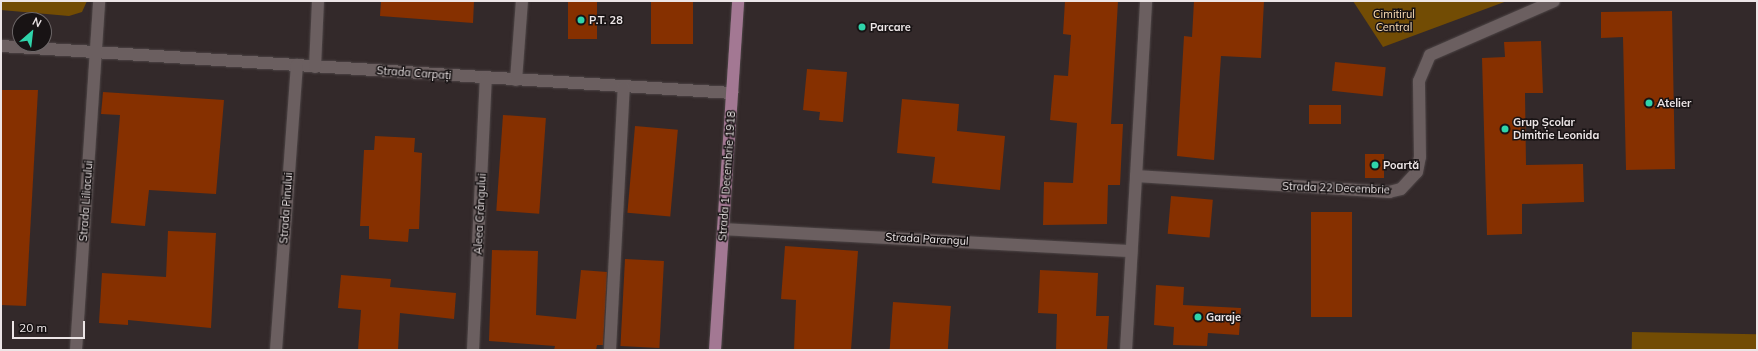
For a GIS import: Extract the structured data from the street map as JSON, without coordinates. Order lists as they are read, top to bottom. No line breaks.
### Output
{"streets":{"main road":["Strada 1 Decembrie 1918"],"street":["Strada Carpați","Strada 22 Decembrie","Strada Liliacului","Strada Pinului","Aleea Crângului","Strada Parangul"]},"crossings":[["Strada Carpați","Strada 1 Decembrie 1918"],["Strada Carpați","Strada Liliacului"],["Strada Carpați","Strada Pinului"],["Strada Carpați","Aleea Crângului"],["Strada 1 Decembrie 1918","Strada Parangul"]],"parks":["Cimitirul Central"],"places":["P.T. 28","Parcare","Atelier","Grup Școlar Dimitrie Leonida","Poartă","Garaje"],"scale_bar":"20 m","north":"top right"}
